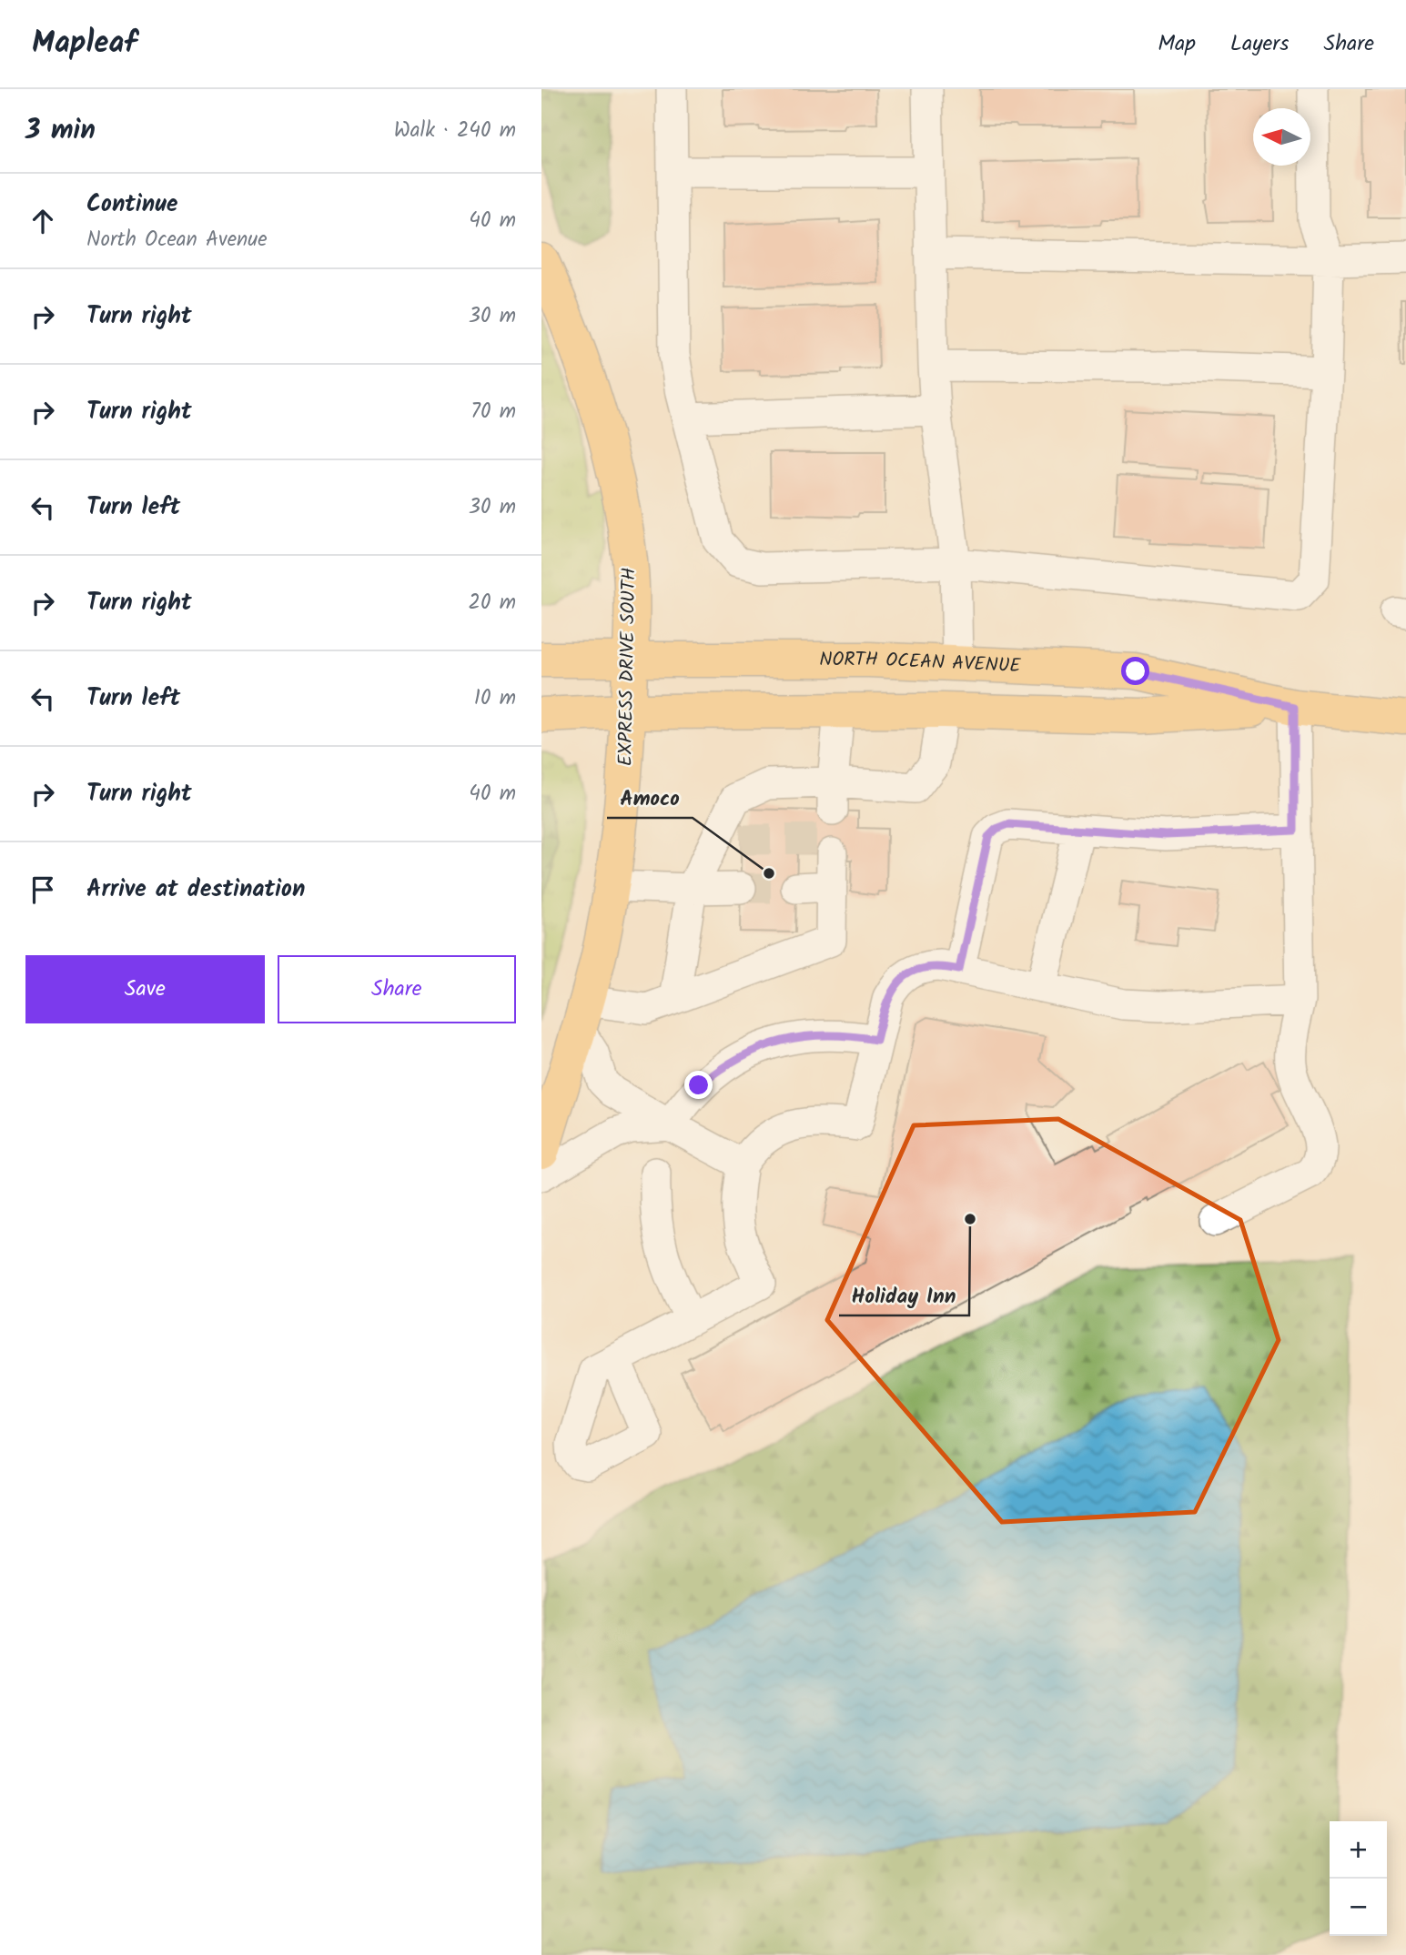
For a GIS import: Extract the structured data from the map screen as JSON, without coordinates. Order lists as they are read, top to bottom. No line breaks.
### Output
{"streets":{"main road":["NORTH OCEAN AVENUE","EXPRESS DRIVE SOUTH"]},"crossings":[["NORTH OCEAN AVENUE","EXPRESS DRIVE SOUTH"]],"places":["Amoco","Holiday Inn"],"north":"left","page":{"header":"Mapleaf","nav":["Map","Layers","Share"],"heading":["3 min","Walk · 240 m"],"list":[["Continue","North Ocean Avenue","40 m"],["Turn right","30 m"],["Turn right","70 m"],["Turn left","30 m"],["Turn right","20 m"],["Turn left","10 m"],["Turn right","40 m"],"Arrive at destination"],"buttons":["Save","Share"],"map_buttons":["+","−"]}}
